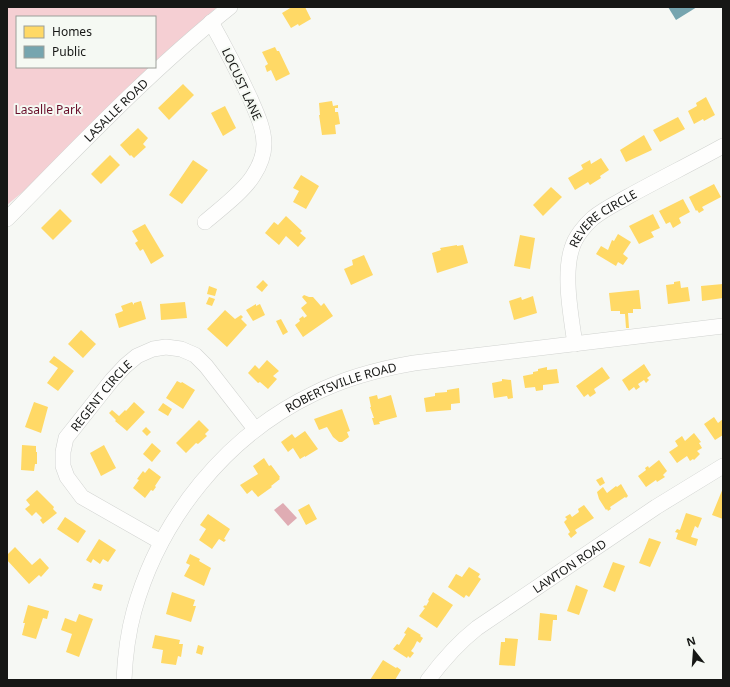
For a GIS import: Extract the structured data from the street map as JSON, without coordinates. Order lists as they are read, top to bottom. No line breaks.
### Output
{"streets":{"street":["LOCUST LANE","LASALLE ROAD","REVERE CIRCLE","ROBERTSVILLE ROAD","REGENT CIRCLE","LAWTON ROAD"]},"crossings":[["LOCUST LANE","LASALLE ROAD"],["REVERE CIRCLE","ROBERTSVILLE ROAD"],["ROBERTSVILLE ROAD","REGENT CIRCLE"]],"parks":["Lasalle Park"],"legend":["Homes","Public"],"north":"top"}
